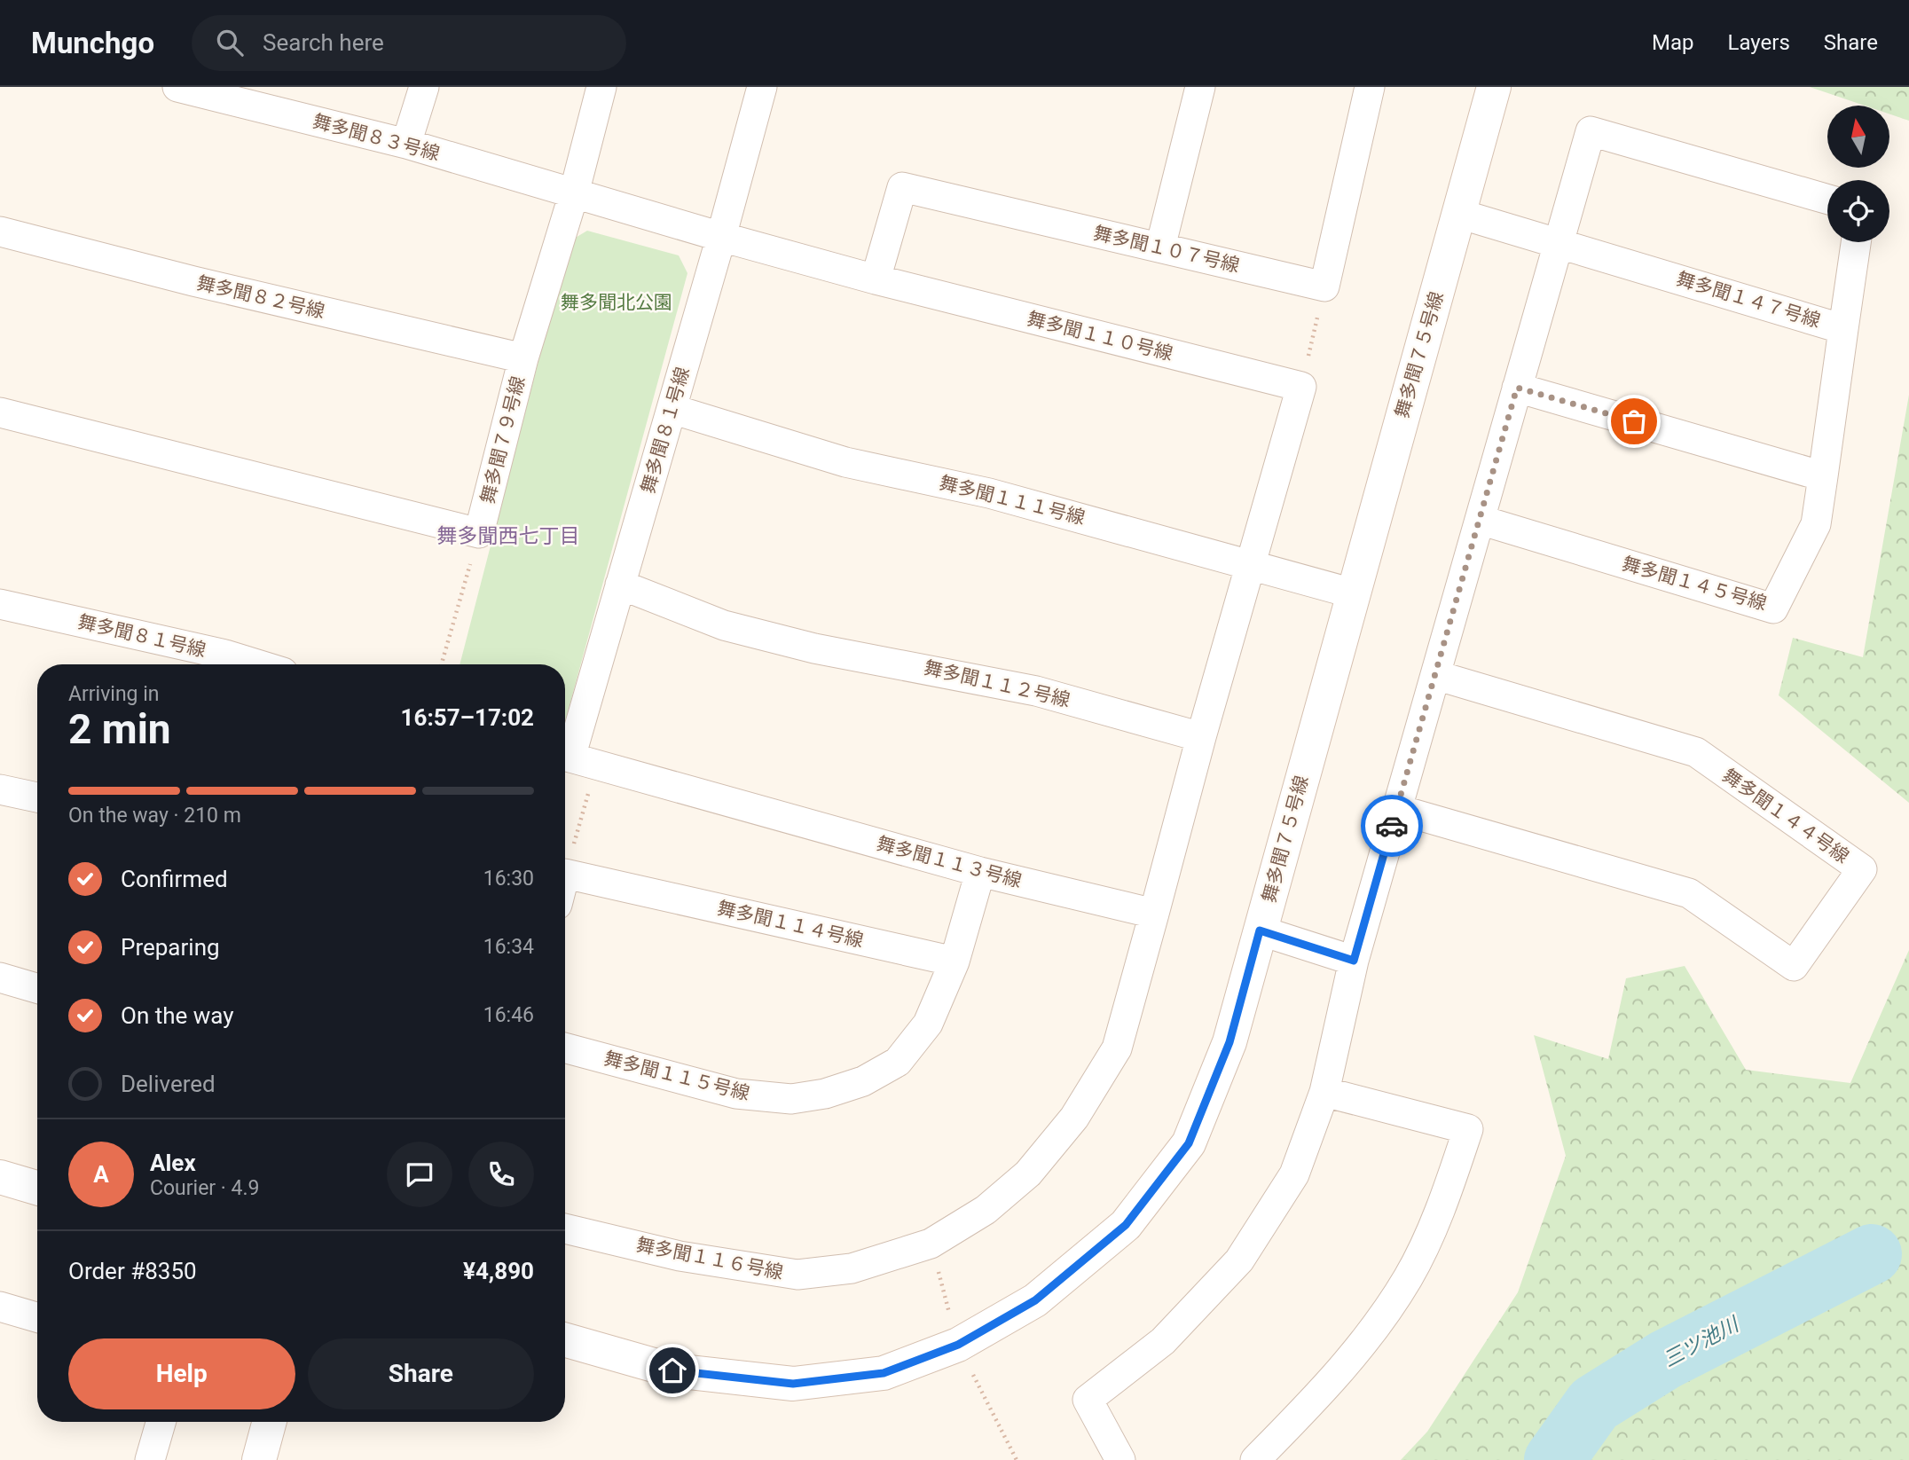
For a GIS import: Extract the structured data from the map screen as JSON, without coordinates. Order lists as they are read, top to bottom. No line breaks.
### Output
{"streets":{"street":["舞多聞８３号線","舞多聞１０７号線","舞多聞８２号線","舞多聞１４７号線","舞多聞１１０号線","舞多聞７５号線","舞多聞８１号線","舞多聞７９号線","舞多聞１１１号線","舞多聞１４５号線","舞多聞１１２号線","舞多聞１４４号線","舞多聞１１３号線","舞多聞１１４号線","舞多聞１１５号線","舞多聞１１６号線"]},"crossings":[["舞多聞８３号線","舞多聞７９号線"],["舞多聞１０７号線","舞多聞１１０号線"],["舞多聞８２号線","舞多聞７９号線"],["舞多聞１４７号線","舞多聞７５号線"],["舞多聞１１０号線","舞多聞８１号線"],["舞多聞７５号線","舞多聞１１１号線"],["舞多聞８１号線","舞多聞１１１号線"],["舞多聞８１号線","舞多聞１１２号線"],["舞多聞８１号線","舞多聞１１３号線"],["舞多聞１１３号線","舞多聞１１６号線"],["舞多聞１１４号線","舞多聞１１５号線"]],"districts":["舞多聞西七丁目"],"water":["三ツ池川"],"parks":["舞多聞北公園"],"north":"top","page":{"header":"Munchgo","search":"Search here","nav":["Map","Layers","Share"],"heading":["2 min","Arriving in","16:57–17:02"],"panel":["Alex","Courier · 4.9","Order #8350","¥4,890"],"bar":"On the way · 210 m","list":[["Confirmed","16:30"],["Preparing","16:34"],["On the way","16:46"],"Delivered"],"round":"A","buttons":["Help","Share"]}}
